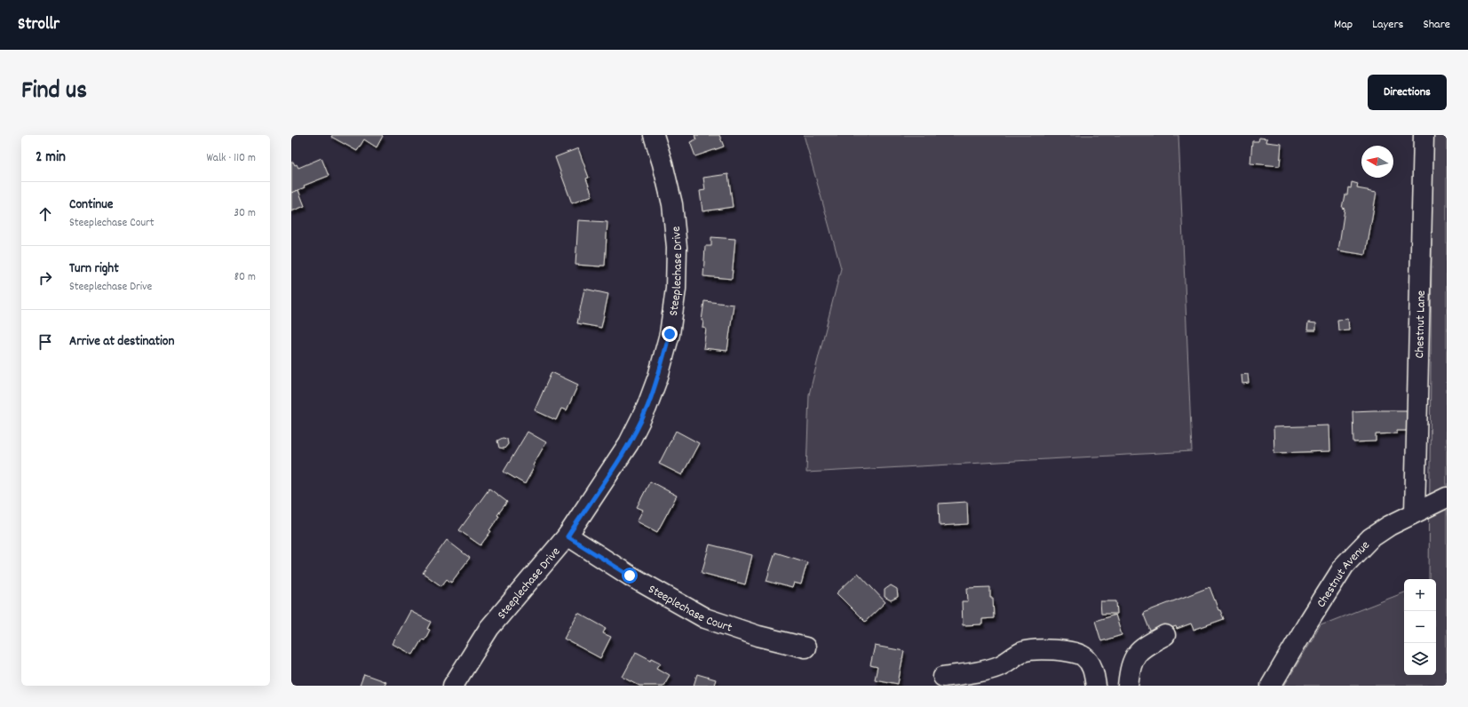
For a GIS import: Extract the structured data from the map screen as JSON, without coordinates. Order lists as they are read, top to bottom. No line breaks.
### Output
{"streets":{"street":["Steeplechase Drive","Chestnut Lane","Chestnut Avenue","Steeplechase Court"]},"crossings":[["Steeplechase Drive","Steeplechase Court"],["Chestnut Lane","Chestnut Avenue"]],"north":"left","page":{"header":"Strollr","nav":["Map","Layers","Share"],"title":"Find us","buttons":"Directions","heading":["2 min","Walk · 110 m"],"list":[["Continue","Steeplechase Court","30 m"],["Turn right","Steeplechase Drive","80 m"],"Arrive at destination"],"map_buttons":["+","−"]}}
